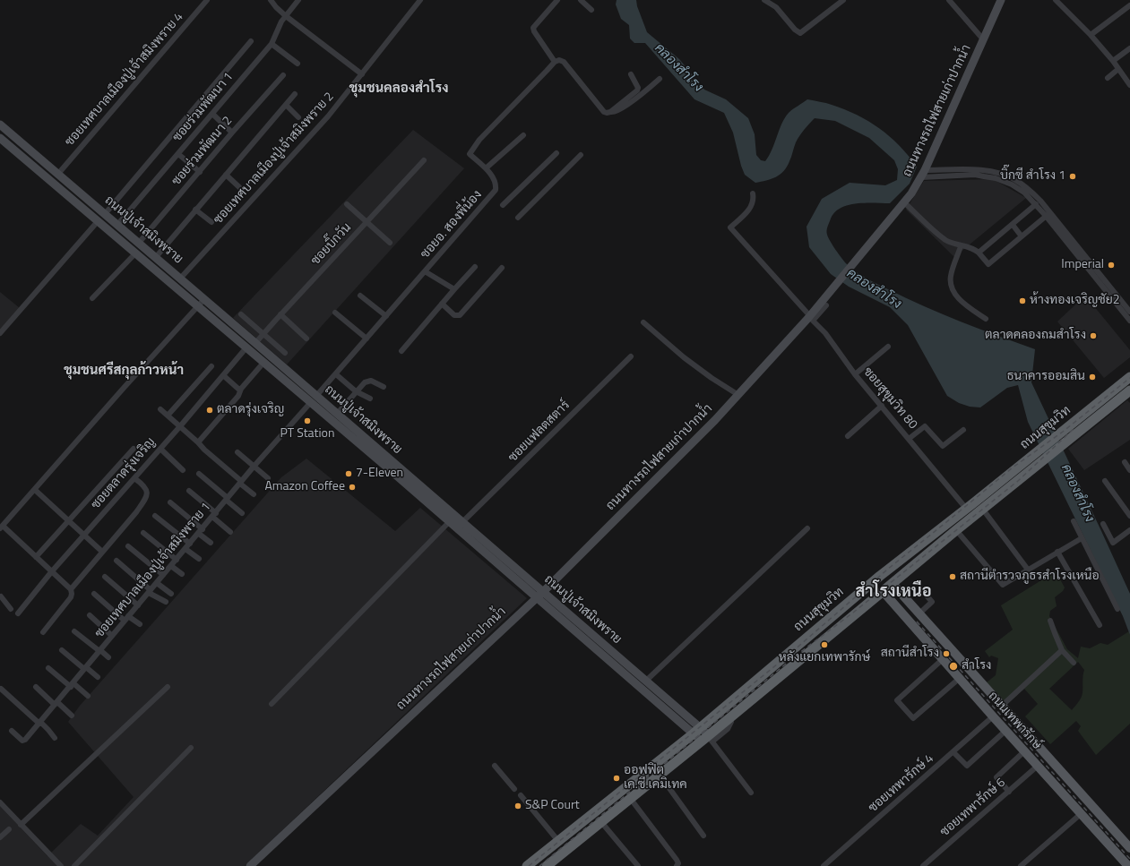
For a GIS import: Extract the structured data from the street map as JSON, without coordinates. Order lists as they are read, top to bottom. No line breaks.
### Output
{"streets":{"highway":["ถนนสุขุมวิท"],"main road":["ถนนทางรถไฟสายเก่าปากน้ำ","ถนนปู่เจ้าสมิงพราย","ถนนเทพารักษ์"],"street":["ซอยเทศบาลเมืองปู่เจ้าสมิงพราย 4","ซอยร่วมพัฒนา 1","ซอยร่วมพัฒนา 2","ซอยเทศบาลเมืองปู่เจ้าสมิงพราย 2","ซอยอ. สองพี่น้อง","ซอยบิ๊กวัน","ซอยสุขุมวิท 80","ซอยแฟลตสตาร์","ซอยตลาดรุ่งเจริญ","ซอยเทศบาลเมืองปู่เจ้าสมิงพราย 1","ซอยเทพารักษ์ 4","ซอยเทพารักษ์ 6"]},"crossings":[["ซอยเทศบาลเมืองปู่เจ้าสมิงพราย 4","ถนนปู่เจ้าสมิงพราย"],["ซอยร่วมพัฒนา 1","ถนนปู่เจ้าสมิงพราย"],["ถนนทางรถไฟสายเก่าปากน้ำ","ถนนปู่เจ้าสมิงพราย"],["ถนนทางรถไฟสายเก่าปากน้ำ","ซอยสุขุมวิท 80"],["ซอยร่วมพัฒนา 2","ถนนปู่เจ้าสมิงพราย"],["ซอยเทศบาลเมืองปู่เจ้าสมิงพราย 2","ถนนปู่เจ้าสมิงพราย"],["ซอยอ. สองพี่น้อง","ถนนปู่เจ้าสมิงพราย"],["ถนนปู่เจ้าสมิงพราย","ซอยบิ๊กวัน"],["ถนนปู่เจ้าสมิงพราย","ถนนสุขุมวิท"],["ถนนปู่เจ้าสมิงพราย","ซอยแฟลตสตาร์"],["ถนนปู่เจ้าสมิงพราย","ซอยตลาดรุ่งเจริญ"],["ถนนปู่เจ้าสมิงพราย","ซอยเทศบาลเมืองปู่เจ้าสมิงพราย 1"],["ถนนสุขุมวิท","ถนนเทพารักษ์"],["ถนนเทพารักษ์","ซอยเทพารักษ์ 4"],["ถนนเทพารักษ์","ซอยเทพารักษ์ 6"]],"districts":["ชุมชนคลองสำโรง","ชุมชนศรีสกุลก้าวหน้า","สำโรงเหนือ"],"water":["คลองสำโรง"],"places":["บิ๊กซี สำโรง 1","Imperial","ห้างทองเจริญชัย2","ตลาดคลองถมสำโรง","ธนาคารออมสิน","ตลาดรุ่งเจริญ","PT Station","7-Eleven","Amazon Coffee","สถานีตำรวจภูธรสำโรงเหนือ","หลังแยกเทพารักษ์","สถานีสำโรง","สำโรง","ออฟฟิต เค.ซี.เคมิเทค","S&P Court"]}
